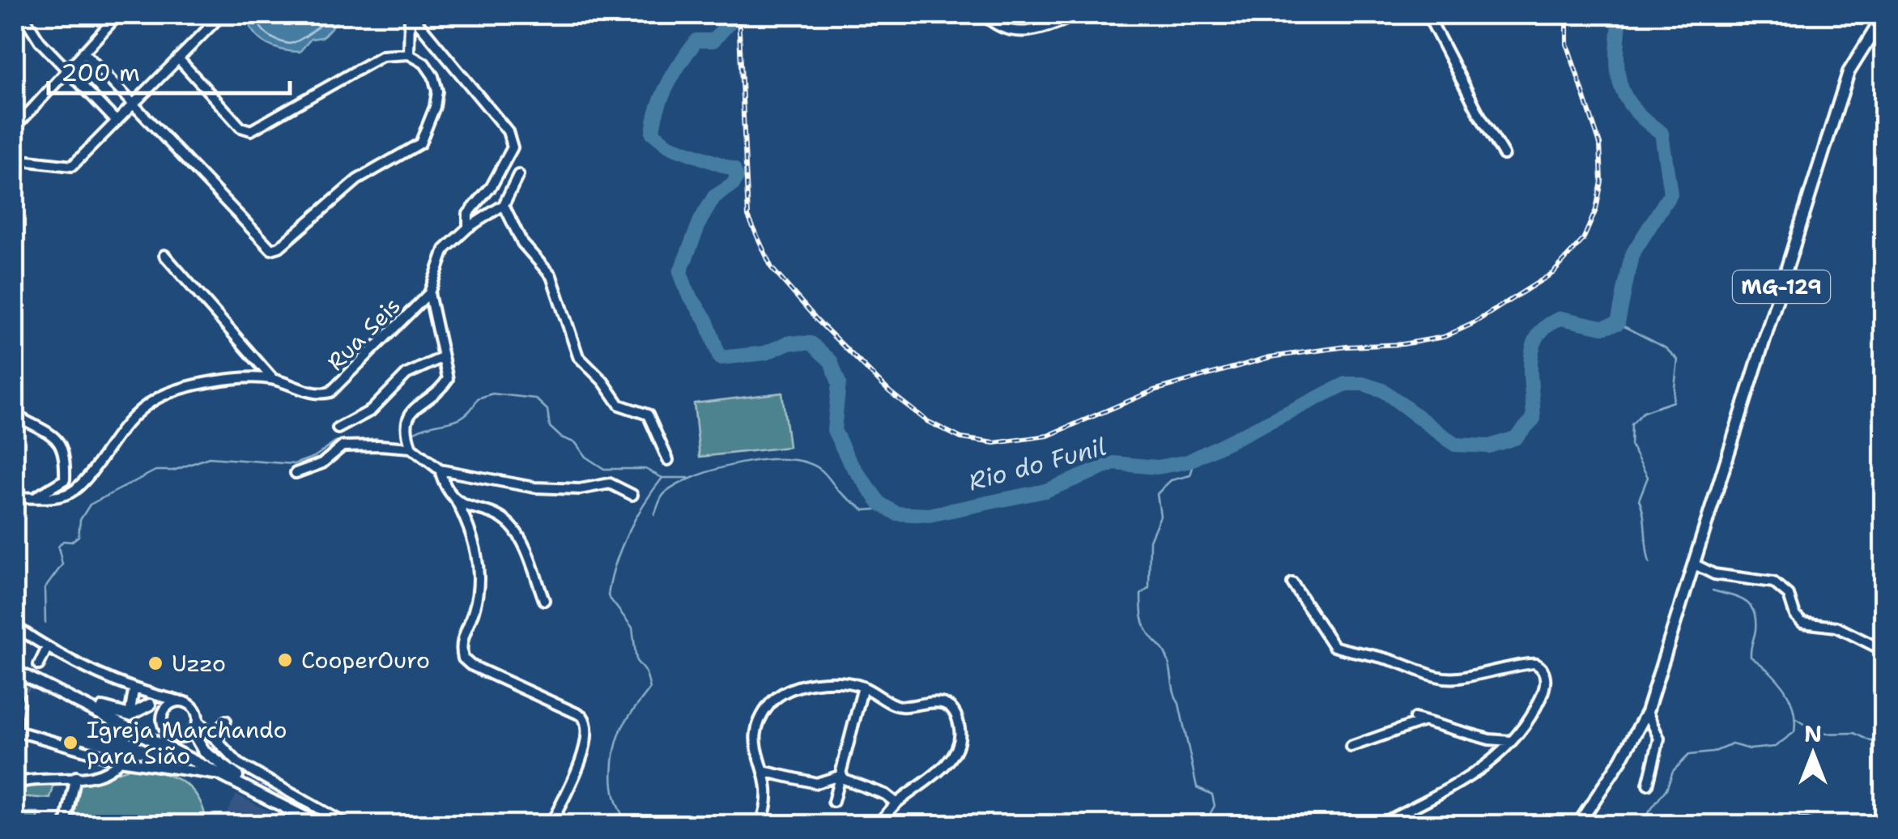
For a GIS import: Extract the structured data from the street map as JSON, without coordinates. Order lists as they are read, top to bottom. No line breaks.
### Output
{"streets":{"main road":["MG-129"],"street":["Rua Seis"]},"water":["Rio do Funil"],"places":["CooperOuro","Uzzo","Igreja Marchando para Sião"],"scale_bar":"200 m","north":"top"}
